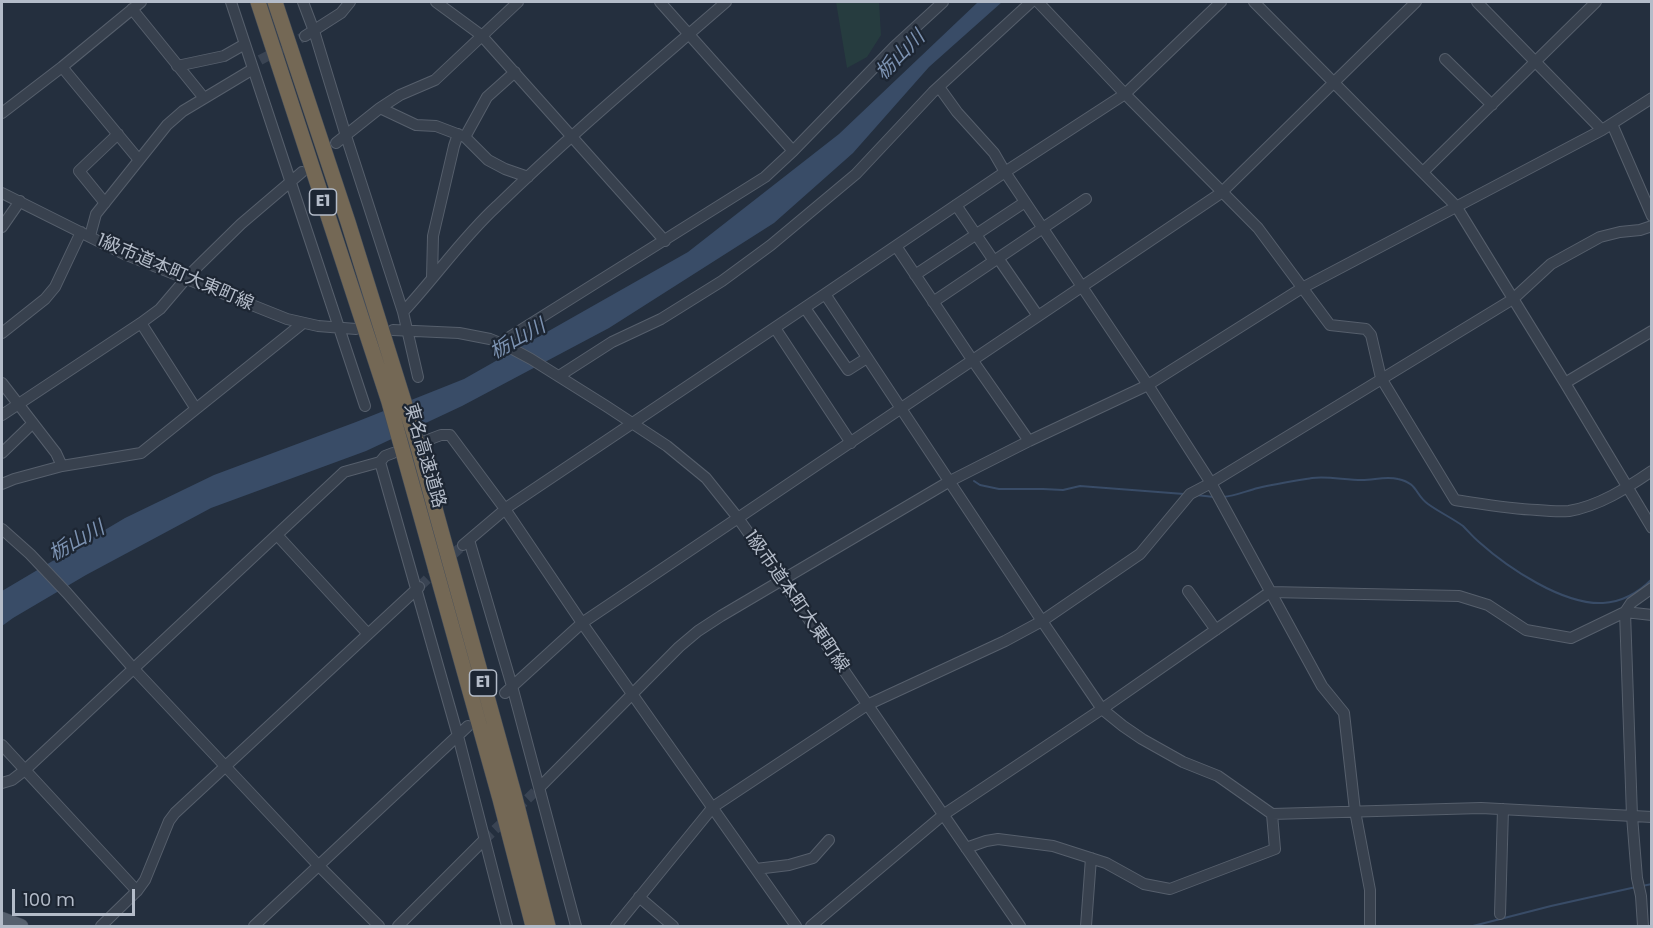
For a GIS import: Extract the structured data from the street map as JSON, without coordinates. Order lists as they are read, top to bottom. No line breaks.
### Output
{"streets":{"highway":["E1","東名高速道路"],"street":["1級市道本町大東町線"]},"water":["栃山川"],"scale_bar":"100 m"}
